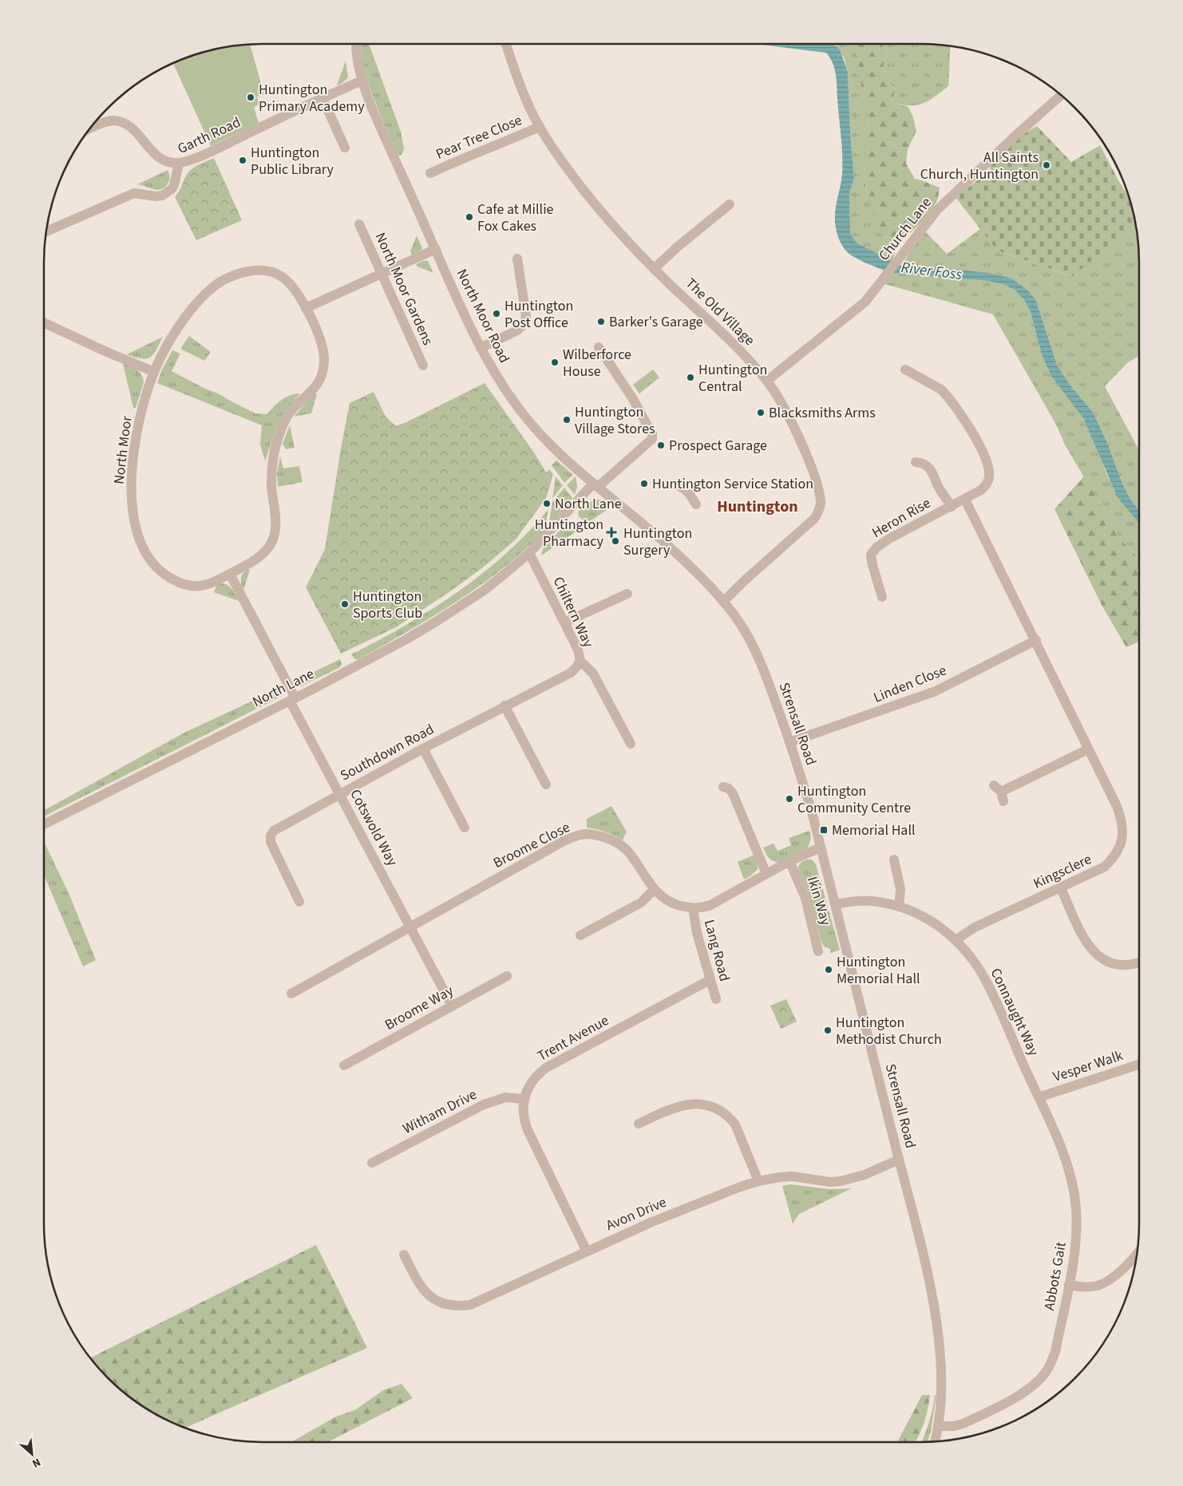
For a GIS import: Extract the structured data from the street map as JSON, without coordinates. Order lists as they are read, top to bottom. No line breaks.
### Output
{"streets":{"street":["Garth Road","Pear Tree Close","Church Lane","North Moor Gardens","The Old Village","North Moor Road","North Moor","Heron Rise","Chiltern Way","Linden Close","North Lane","Strensall Road","Southdown Road","Cotswold Way","Broome Close","Kingsclere","Ikin Way","Lang Road","Broome Way","Connaught Way","Trent Avenue","Vesper Walk","Witham Drive","Avon Drive","Abbots Gait"]},"crossings":[["Garth Road","North Moor Road"],["Pear Tree Close","The Old Village"],["Church Lane","The Old Village"],["The Old Village","North Moor Road"],["The Old Village","Strensall Road"],["North Moor Road","North Lane"],["North Moor Road","Strensall Road"],["Chiltern Way","North Lane"],["Chiltern Way","Southdown Road"],["Linden Close","Strensall Road"],["Linden Close","Kingsclere"],["North Lane","Cotswold Way"],["Strensall Road","Broome Close"],["Strensall Road","Connaught Way"],["Strensall Road","Avon Drive"],["Strensall Road","Abbots Gait"],["Southdown Road","Cotswold Way"],["Cotswold Way","Broome Close"],["Broome Close","Ikin Way"],["Broome Close","Lang Road"],["Kingsclere","Connaught Way"],["Lang Road","Trent Avenue"],["Connaught Way","Abbots Gait"],["Trent Avenue","Witham Drive"],["Trent Avenue","Avon Drive"],["Vesper Walk","Abbots Gait"]],"districts":["Huntington"],"water":["River Foss"],"places":{"other":["Huntington Primary Academy","Huntington Public Library","All Saints Church, Huntington","Cafe at Millie Fox Cakes","Huntington Post Office","Barker's Garage","Wilberforce House","Huntington Central","Blacksmiths Arms","Huntington Village Stores","Prospect Garage","Huntington Service Station","North Lane","Huntington Surgery","Huntington Sports Club","Huntington Community Centre","Huntington Memorial Hall","Huntington Methodist Church"],"health":["Huntington Pharmacy"],"transit":["Memorial Hall"]},"north":"bottom right"}
